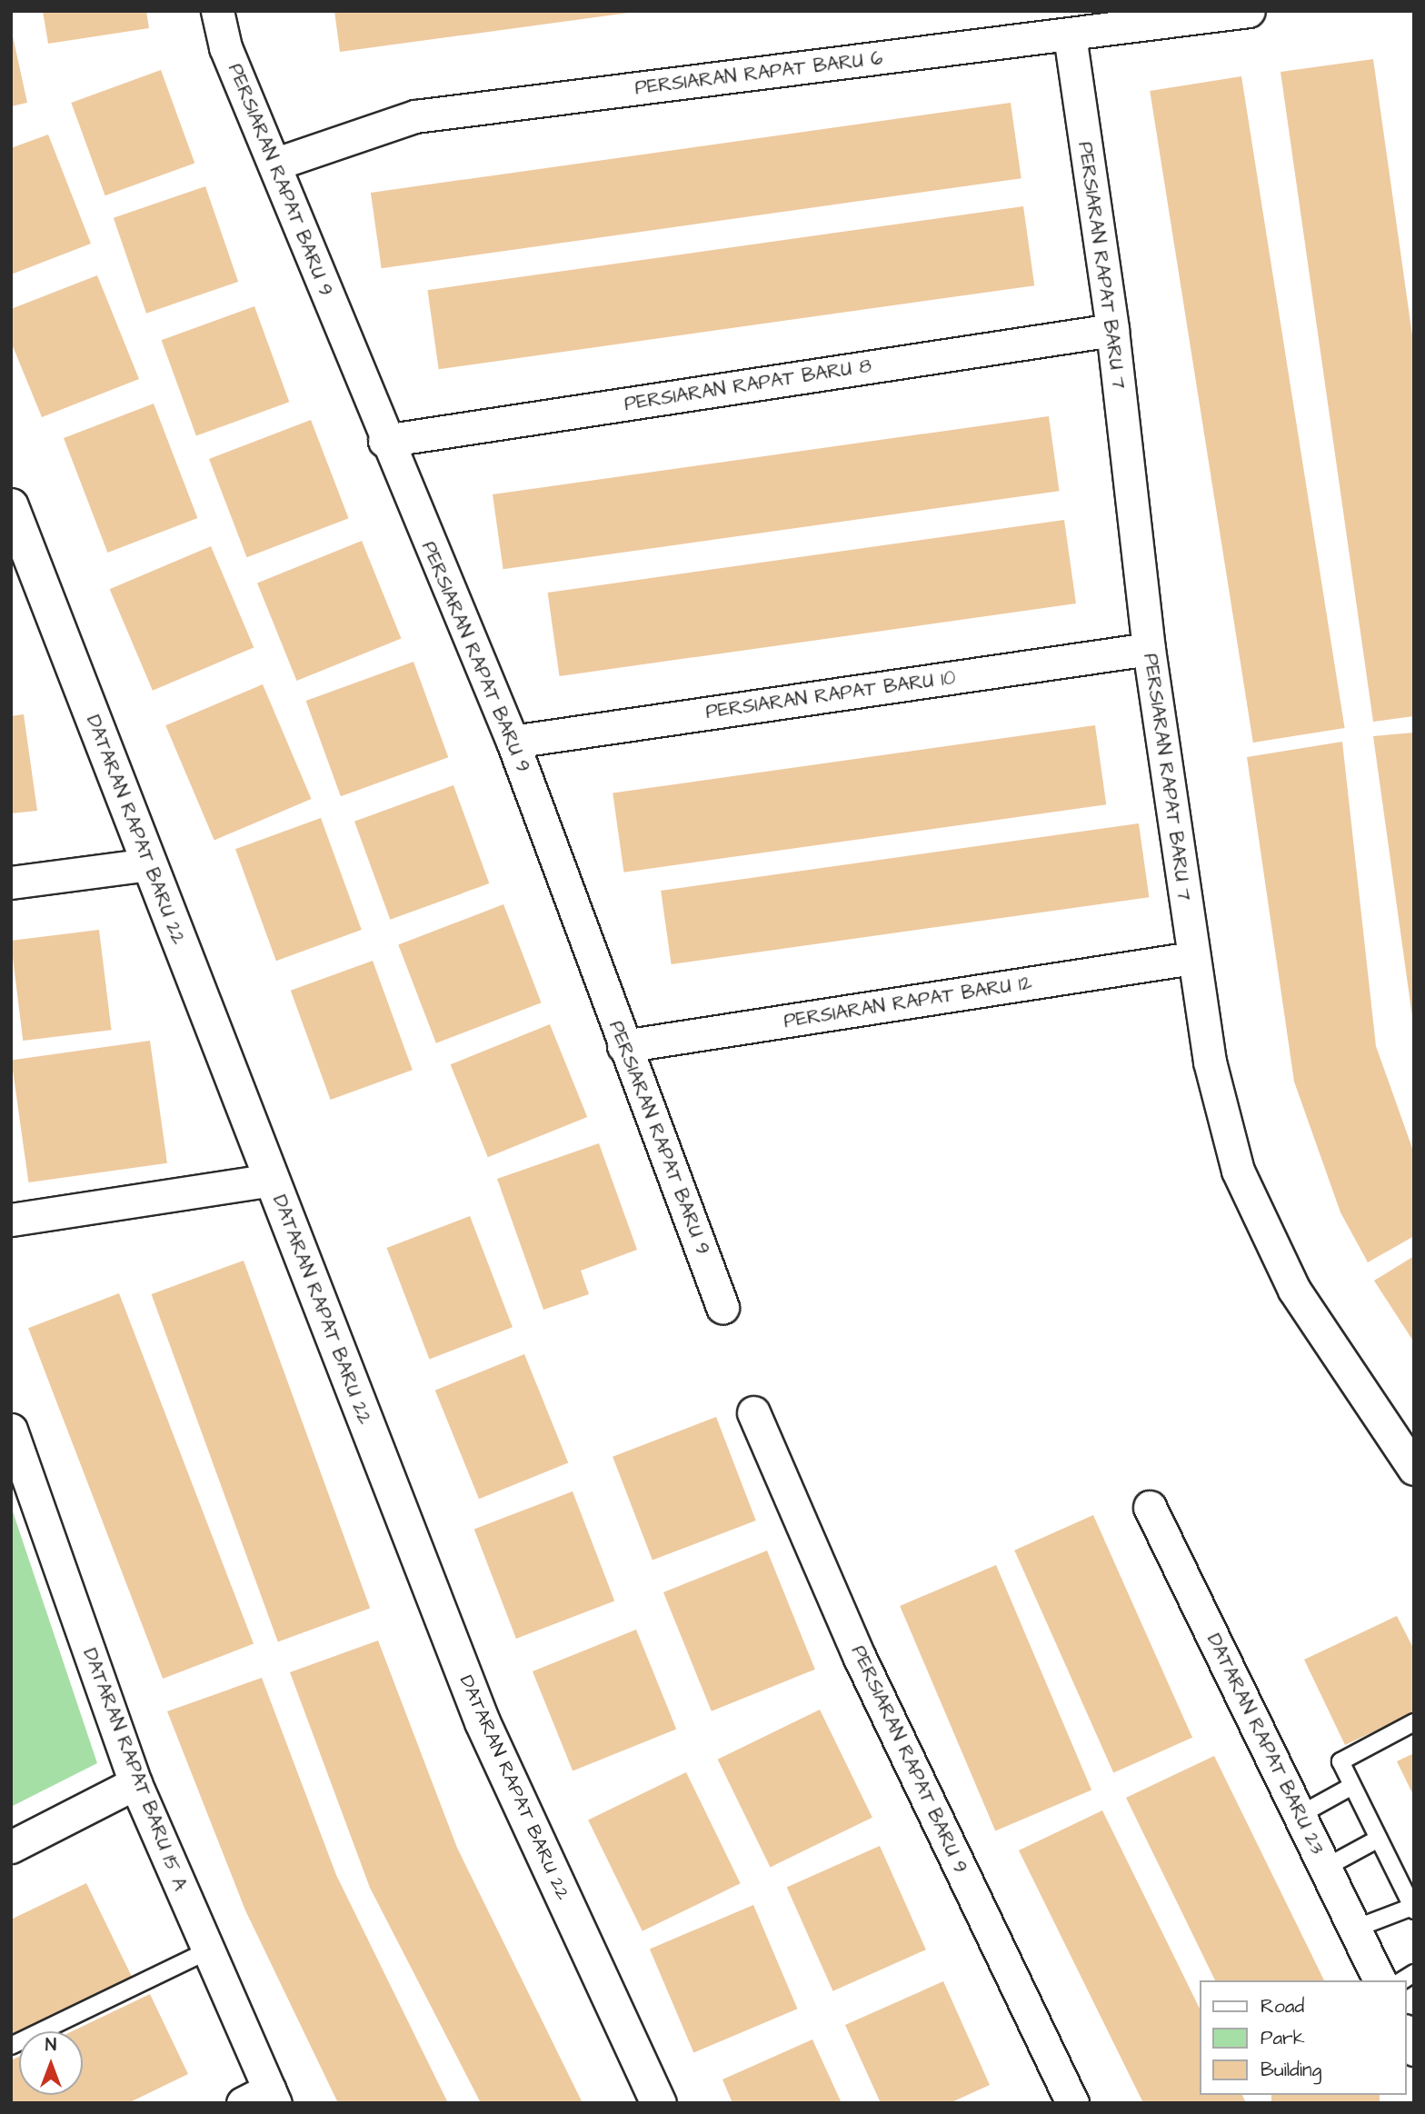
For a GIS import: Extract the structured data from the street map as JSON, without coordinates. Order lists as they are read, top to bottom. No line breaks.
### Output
{"streets":{"street":["PERSIARAN RAPAT BARU 6","PERSIARAN RAPAT BARU 9","PERSIARAN RAPAT BARU 7","PERSIARAN RAPAT BARU 8","PERSIARAN RAPAT BARU 10","DATARAN RAPAT BARU 22","PERSIARAN RAPAT BARU 12","DATARAN RAPAT BARU 23","DATARAN RAPAT BARU 15 A"]},"crossings":[["PERSIARAN RAPAT BARU 6","PERSIARAN RAPAT BARU 9"],["PERSIARAN RAPAT BARU 6","PERSIARAN RAPAT BARU 7"],["PERSIARAN RAPAT BARU 9","PERSIARAN RAPAT BARU 8"],["PERSIARAN RAPAT BARU 9","PERSIARAN RAPAT BARU 10"],["PERSIARAN RAPAT BARU 9","PERSIARAN RAPAT BARU 12"],["PERSIARAN RAPAT BARU 7","PERSIARAN RAPAT BARU 8"],["PERSIARAN RAPAT BARU 7","PERSIARAN RAPAT BARU 10"],["PERSIARAN RAPAT BARU 7","PERSIARAN RAPAT BARU 12"]],"legend":["Road","Park","Building"],"north":"top"}
